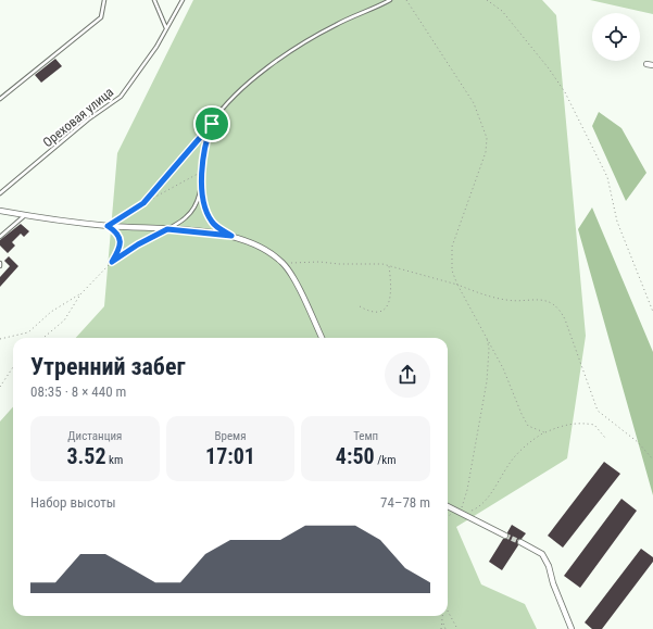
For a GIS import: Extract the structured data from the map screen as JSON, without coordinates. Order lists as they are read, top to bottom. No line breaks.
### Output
{"streets":{"lane":["Ореховая улица"]},"page":{"heading":["Утренний забег","08:35 · 8 × 440 m"],"stats":[["Дистанция","3.52 km"],["Время","17:01"],["Темп","4:50 /km"]],"chart":["Набор высоты","74–78 m"]}}
